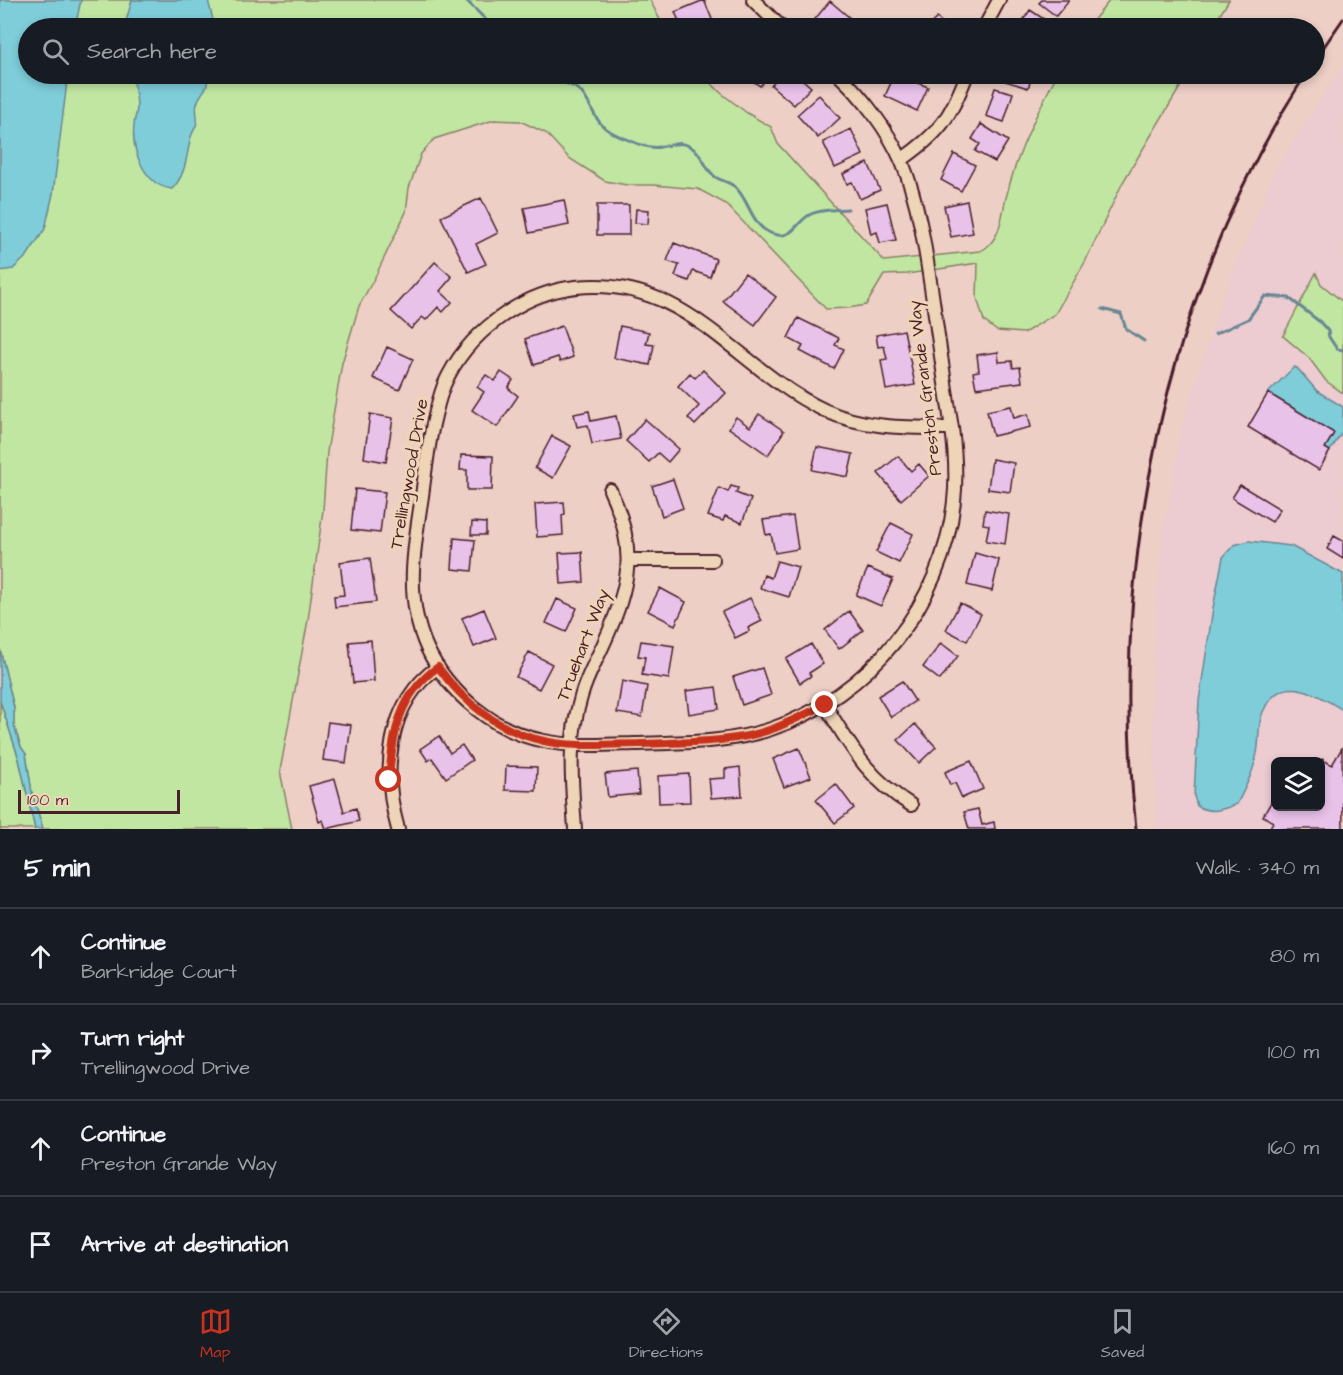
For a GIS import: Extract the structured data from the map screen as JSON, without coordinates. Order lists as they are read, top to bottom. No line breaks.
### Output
{"streets":{"street":["Preston Grande Way","Trellingwood Drive","Truehart Way"]},"crossings":[["Preston Grande Way","Trellingwood Drive"],["Preston Grande Way","Truehart Way"],["Trellingwood Drive","Truehart Way"]],"scale_bar":"100 m","page":{"search":"Search here","scale":"100 m","heading":["5 min","Walk · 340 m"],"list":[["Continue","Barkridge Court","80 m"],["Turn right","Trellingwood Drive","100 m"],["Continue","Preston Grande Way","160 m"],"Arrive at destination"],"nav":["Map","Directions","Saved"]}}
